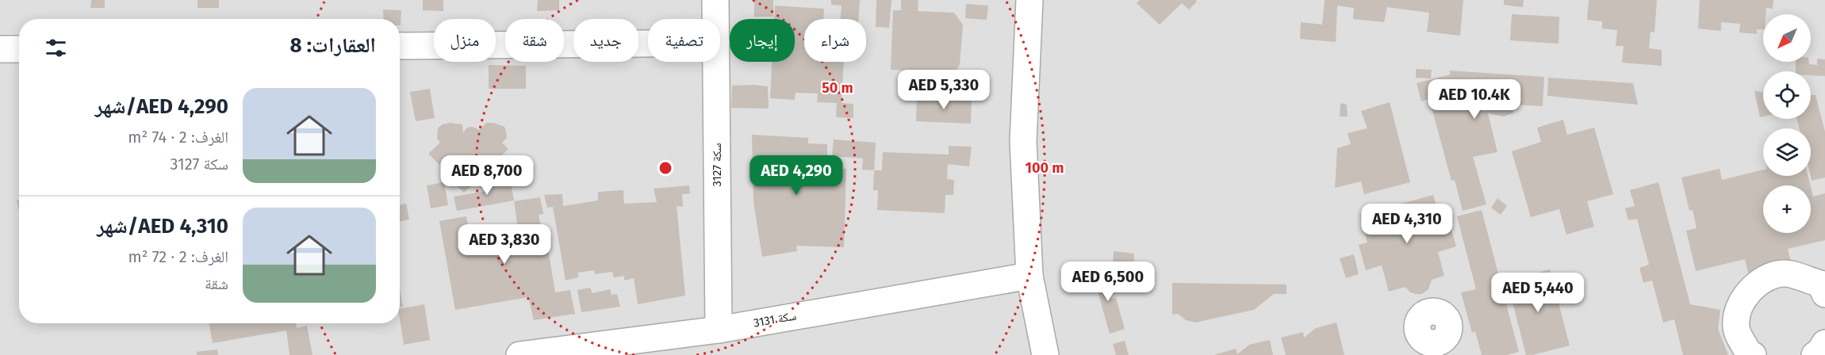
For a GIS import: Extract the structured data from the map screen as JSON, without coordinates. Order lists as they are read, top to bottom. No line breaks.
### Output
{"streets":{"street":["سكة 3127","سكة 3131"]},"crossings":[["سكة 3127","سكة 3131"]],"north":"bottom left","page":{"map_buttons":"+","chip":["شراء","إيجار","تصفية","جديد","شقة","منزل"],"heading":"العقارات: 8","price":["AED 5,330","AED 10.4K","AED 8,700","AED 4,290","AED 4,310","AED 3,830","AED 6,500","AED 5,440"],"list":[{"name":"AED 4,290/شهر","note":"الغرف: 2 · 74 m² · سكة 3127"},{"name":"AED 4,310/شهر","note":"الغرف: 2 · 72 m² · شقة"}]},"rings":["50 m","100 m"]}
